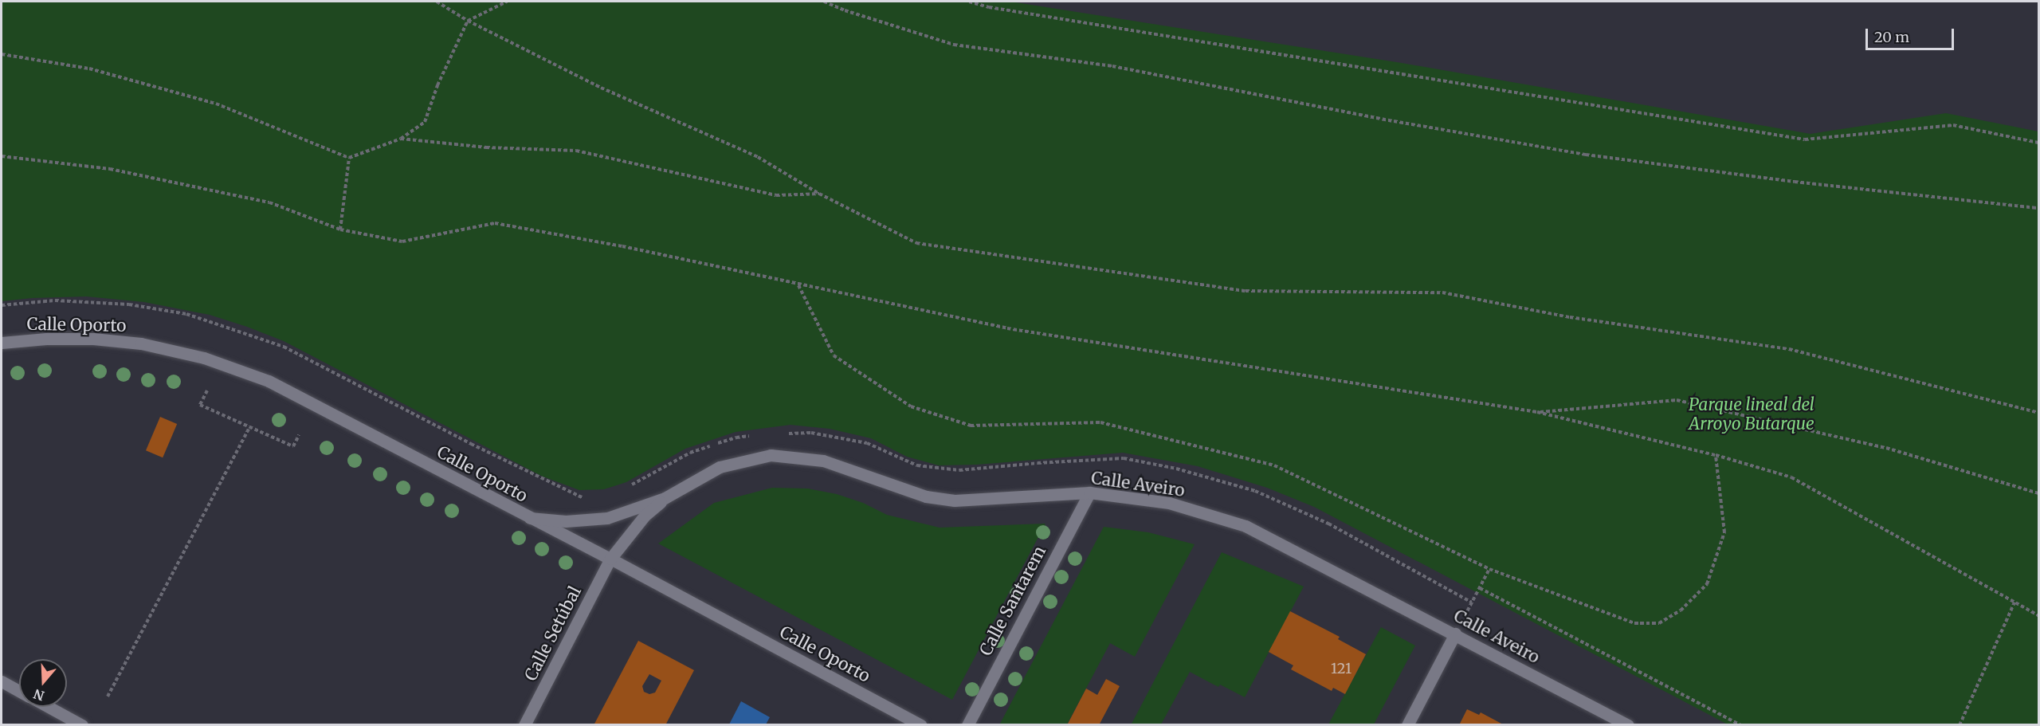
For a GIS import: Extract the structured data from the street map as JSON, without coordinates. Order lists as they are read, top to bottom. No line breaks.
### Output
{"streets":{"street":["Calle Oporto","Calle Aveiro","Calle Santarem","Calle Setúbal"]},"crossings":[["Calle Oporto","Calle Aveiro"],["Calle Oporto","Calle Setúbal"],["Calle Aveiro","Calle Santarem"],["Calle Aveiro","Calle Setúbal"]],"parks":["Parque lineal del Arroyo Butarque"],"house_numbers":["121"],"scale_bar":"20 m","north":"bottom"}
